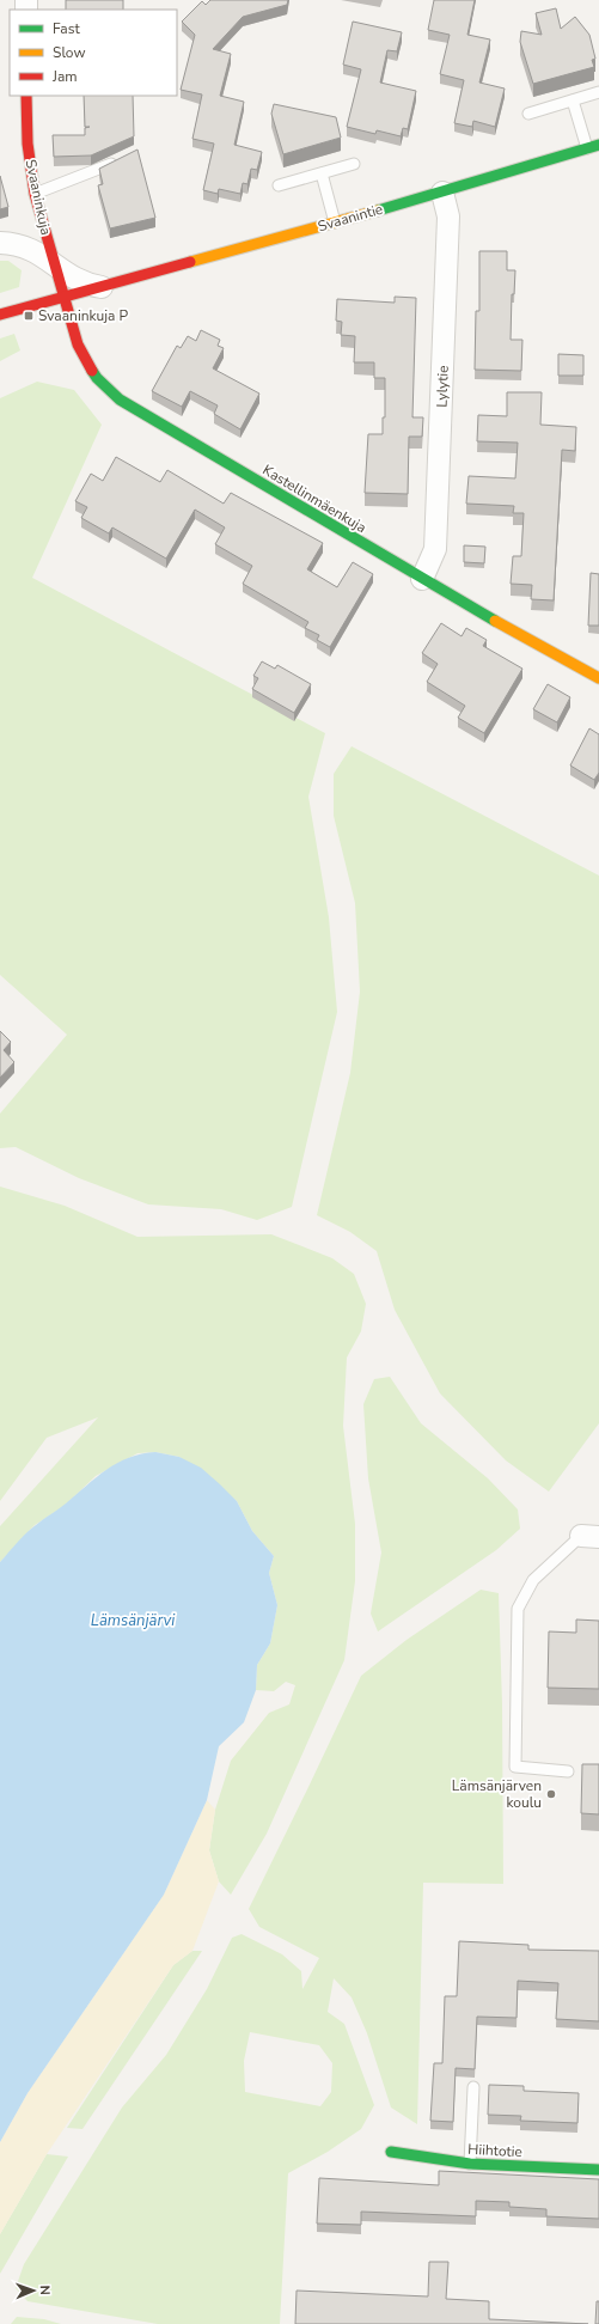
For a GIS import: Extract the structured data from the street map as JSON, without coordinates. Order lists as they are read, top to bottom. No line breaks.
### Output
{"streets":{"street":["Svaaninkuja","Svaanintie","Lylytie","Kastellinmäenkuja","Hiihtotie"]},"crossings":[["Svaaninkuja","Svaanintie"],["Svaaninkuja","Kastellinmäenkuja"],["Svaanintie","Lylytie"],["Svaanintie","Kastellinmäenkuja"],["Lylytie","Kastellinmäenkuja"]],"water":["Lämsänjärvi"],"places":{"transit":["Svaaninkuja P"],"other":["Lämsänjärven koulu"]},"legend":["Fast","Slow","Jam"],"north":"right"}
